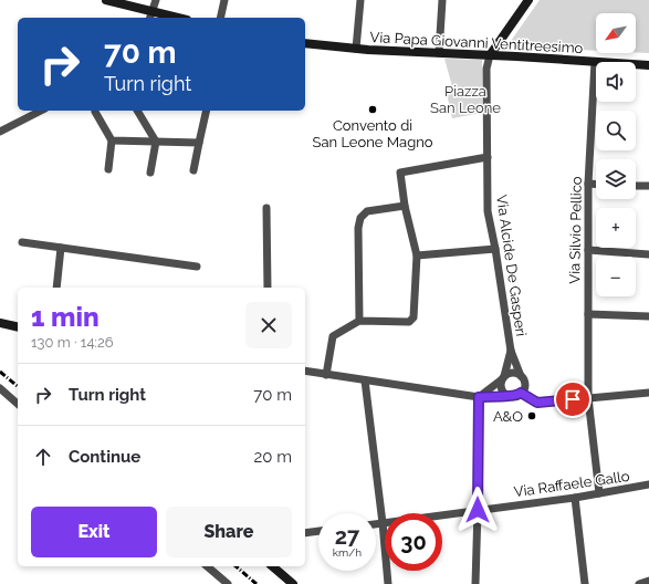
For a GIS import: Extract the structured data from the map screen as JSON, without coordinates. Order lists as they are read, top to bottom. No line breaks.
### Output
{"streets":{"street":["Via Papa Giovanni Ventitreesimo","Via Silvio Pellico","Via Alcide De Gasperi","Via Raffaele Gallo"]},"crossings":[["Via Papa Giovanni Ventitreesimo","Via Silvio Pellico"],["Via Silvio Pellico","Via Raffaele Gallo"]],"parks":["Piazza San Leone"],"places":["Convento di San Leone Magno","A&O"],"north":"bottom left","page":{"map_buttons":["+","−"],"turn":["70 m","Turn right"],"heading":["1 min","130 m · 14:26"],"list":[{"name":"Turn right","value":"70 m"},{"name":"Continue","value":"20 m"}],"buttons":["Exit","Share"],"speed":"27 km/h","limit":"30"}}
